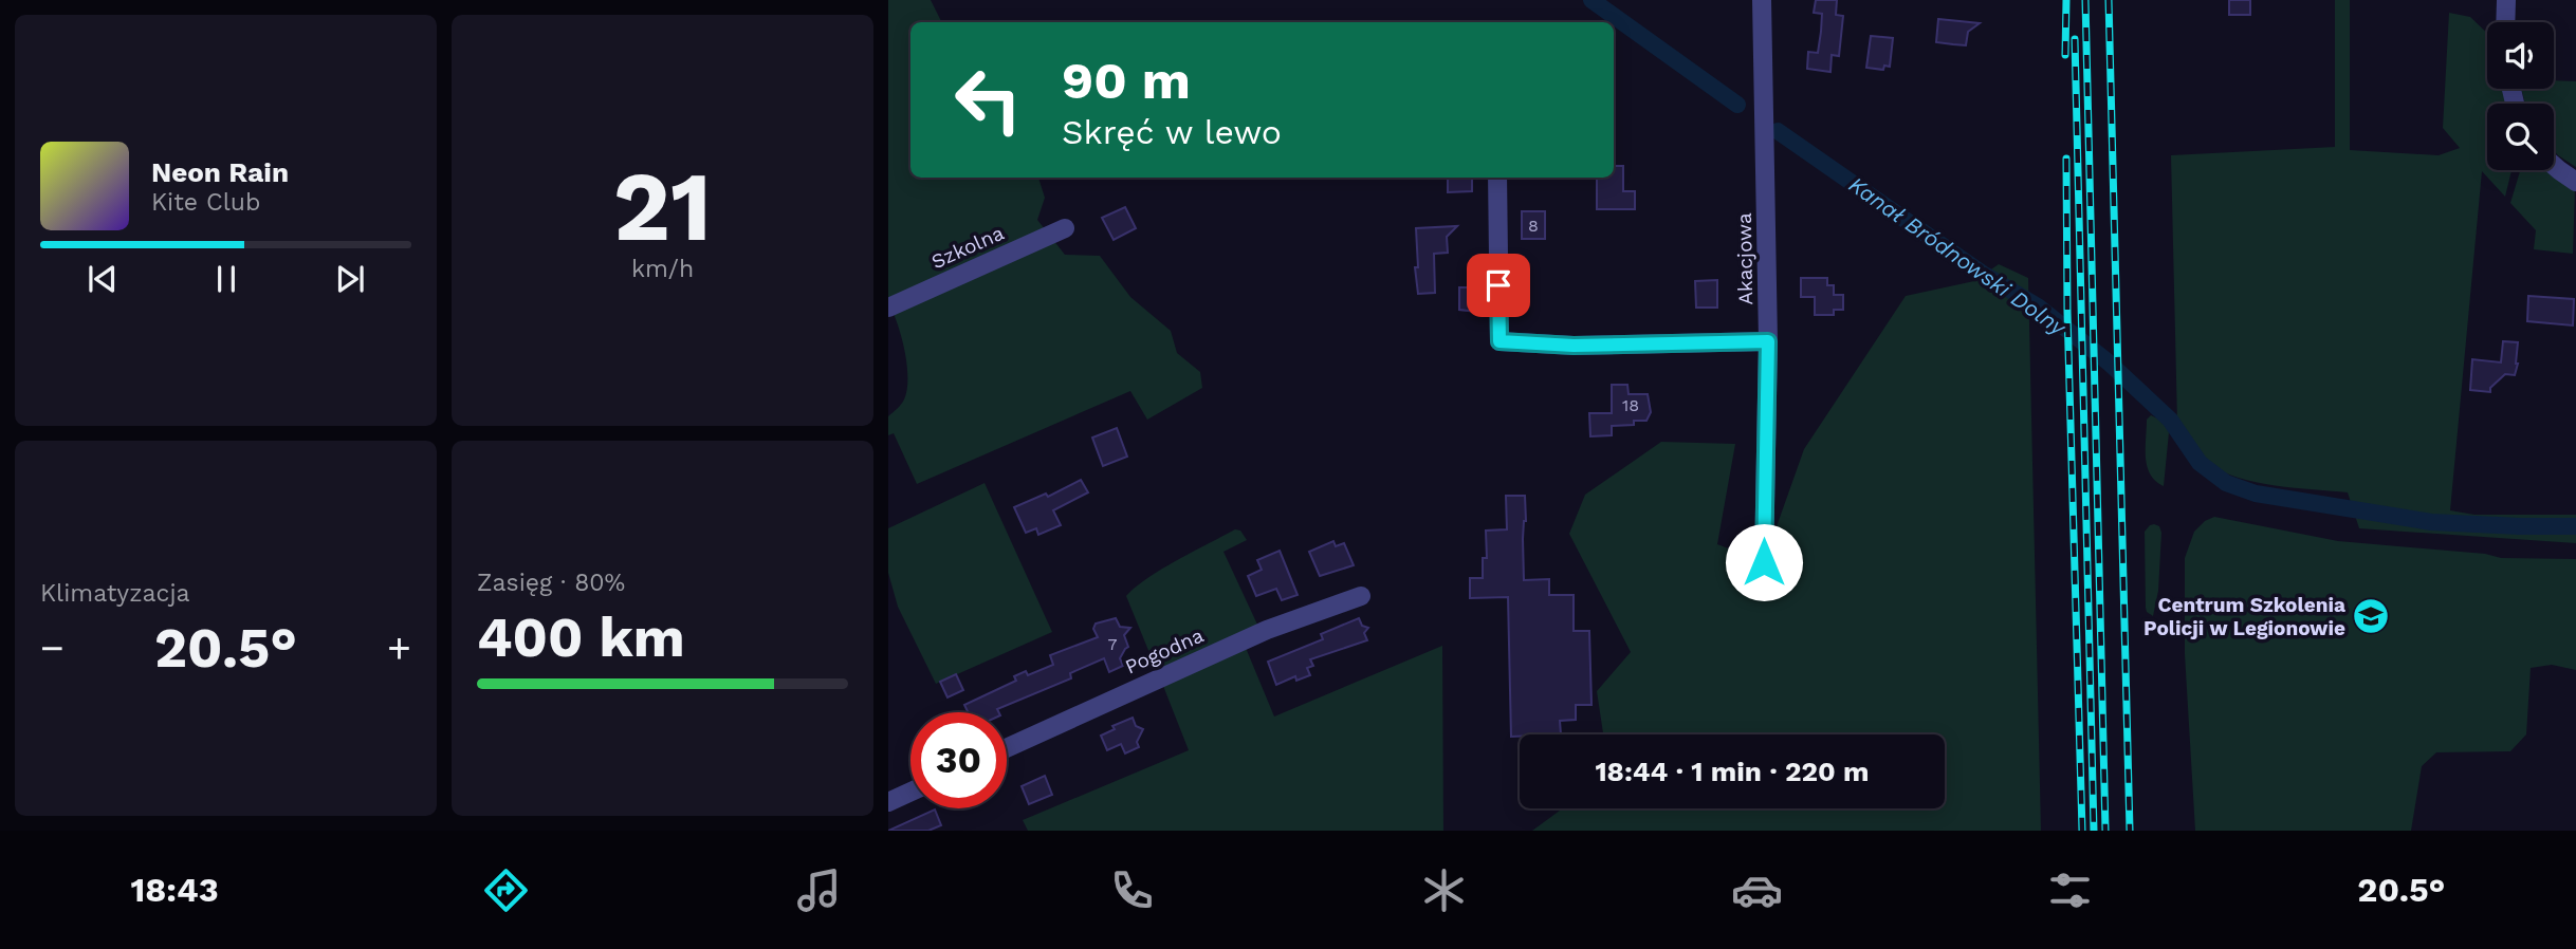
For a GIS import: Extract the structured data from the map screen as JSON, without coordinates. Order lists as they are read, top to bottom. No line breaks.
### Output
{"streets":{"street":["Szkolna","Akacjowa","Pogodna"]},"water":["Kanał Bródnowski Dolny"],"places":{"school or university":["Centrum Szkolenia Policji w Legionowie"]},"house_numbers":["8","18","7"],"page":{"tile":[["21","km/h"],"Klimatyzacja",["Zasięg · 80%","400 km"]],"turn":["90 m","Skręć w lewo"],"song":["Neon Rain","Kite Club"],"heat":["−","20.5°","+"],"limit":"30","trip":"18:44 · 1 min · 220 m","tabs":["18:43","20.5°"]}}
